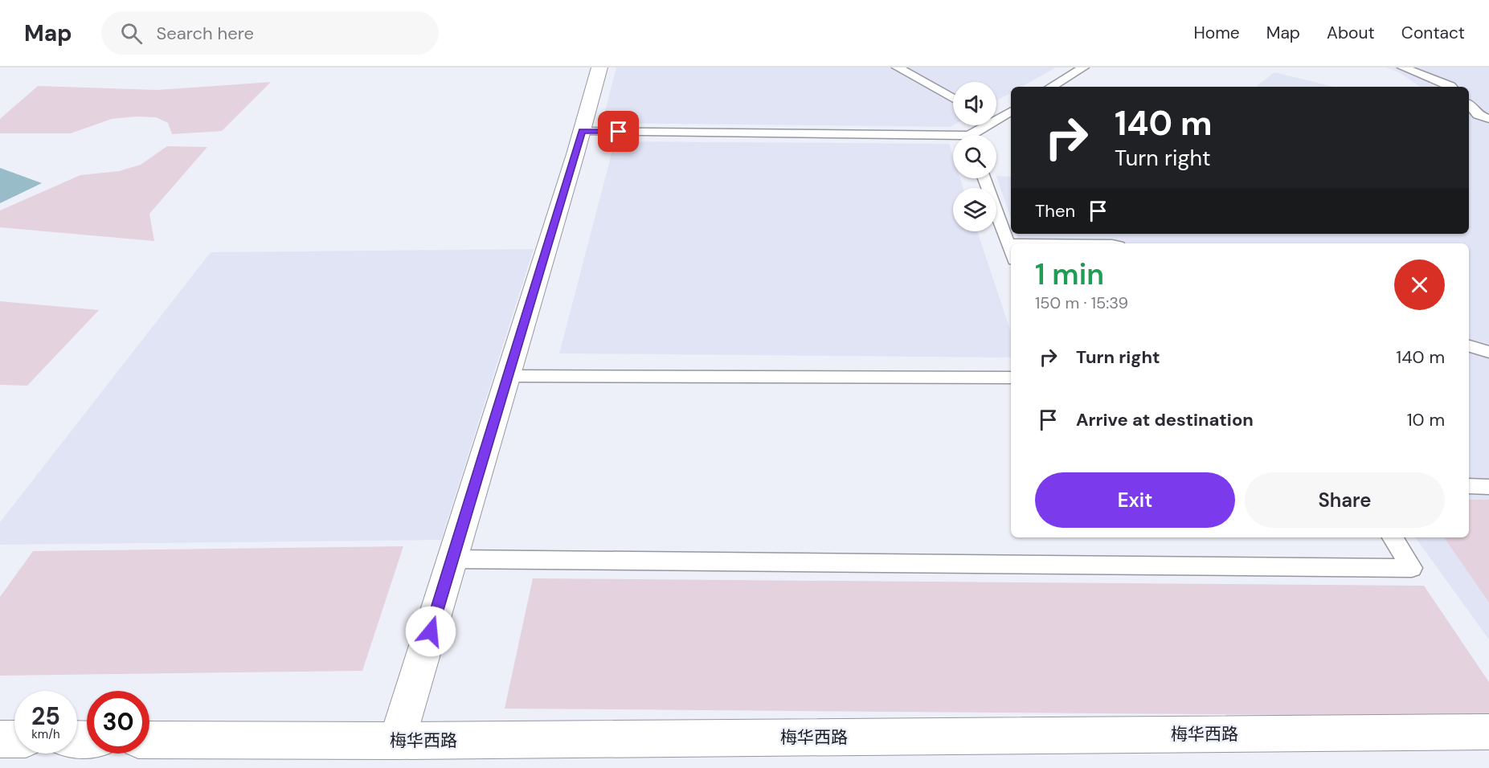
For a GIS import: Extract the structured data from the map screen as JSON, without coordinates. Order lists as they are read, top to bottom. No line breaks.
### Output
{"streets":{"street":["梅华西路"]},"page":{"header":"Map","search":"Search here","nav":["Home","Map","About","Contact"],"turn":["140 m","Turn right"],"then":"Then","heading":["1 min","150 m · 15:39"],"list":[{"name":"Turn right","value":"140 m"},{"name":"Arrive at destination","value":"10 m"}],"buttons":["Exit","Share"],"speed":"25 km/h","limit":"30"}}
